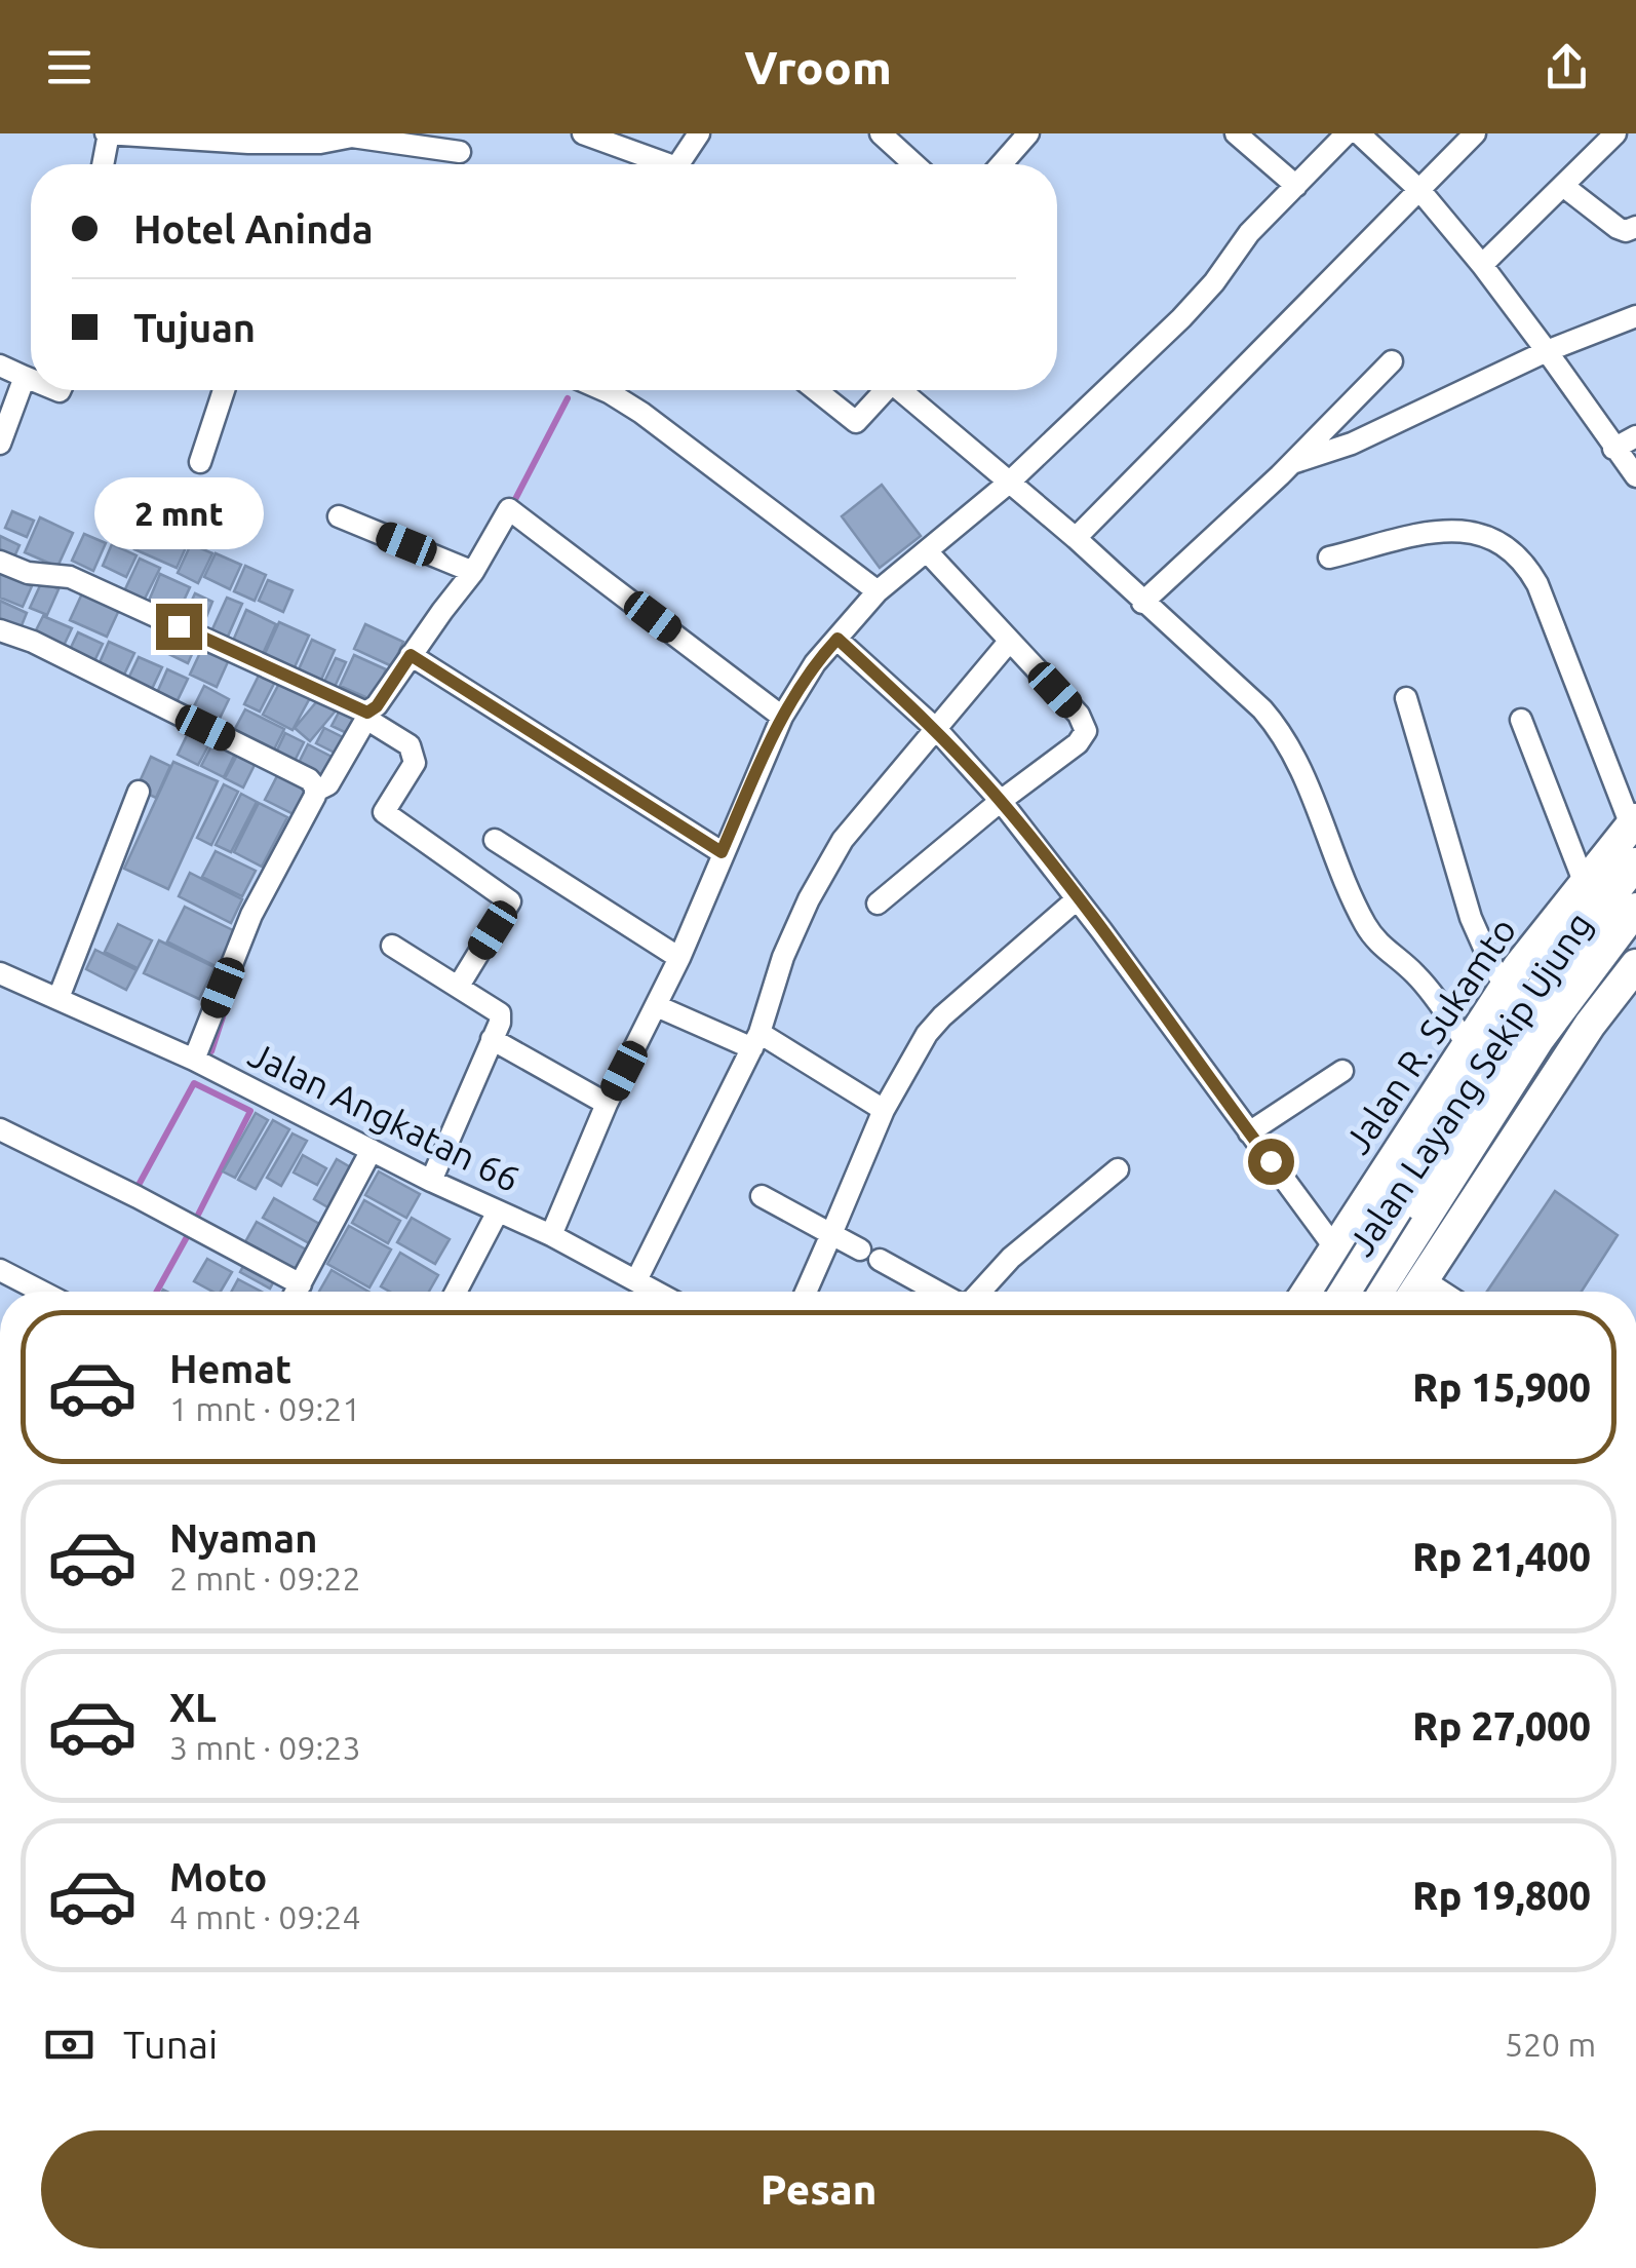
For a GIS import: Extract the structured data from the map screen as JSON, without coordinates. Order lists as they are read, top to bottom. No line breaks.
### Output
{"streets":{"highway":["Jalan R. Sukamto","Jalan Layang Sekip Ujung"],"street":["Jalan Angkatan 66"]},"page":{"header":"Vroom","banner":["Hotel Aninda","Tujuan"],"bubble":"2 mnt","list":[{"name":"Hemat","note":"1 mnt · 09:21","value":"Rp 15,900"},{"name":"Nyaman","note":"2 mnt · 09:22","value":"Rp 21,400"},{"name":"XL","note":"3 mnt · 09:23","value":"Rp 27,000"},{"name":"Moto","note":"4 mnt · 09:24","value":"Rp 19,800"}],"pay":["Tunai","520 m"],"buttons":"Pesan"}}
